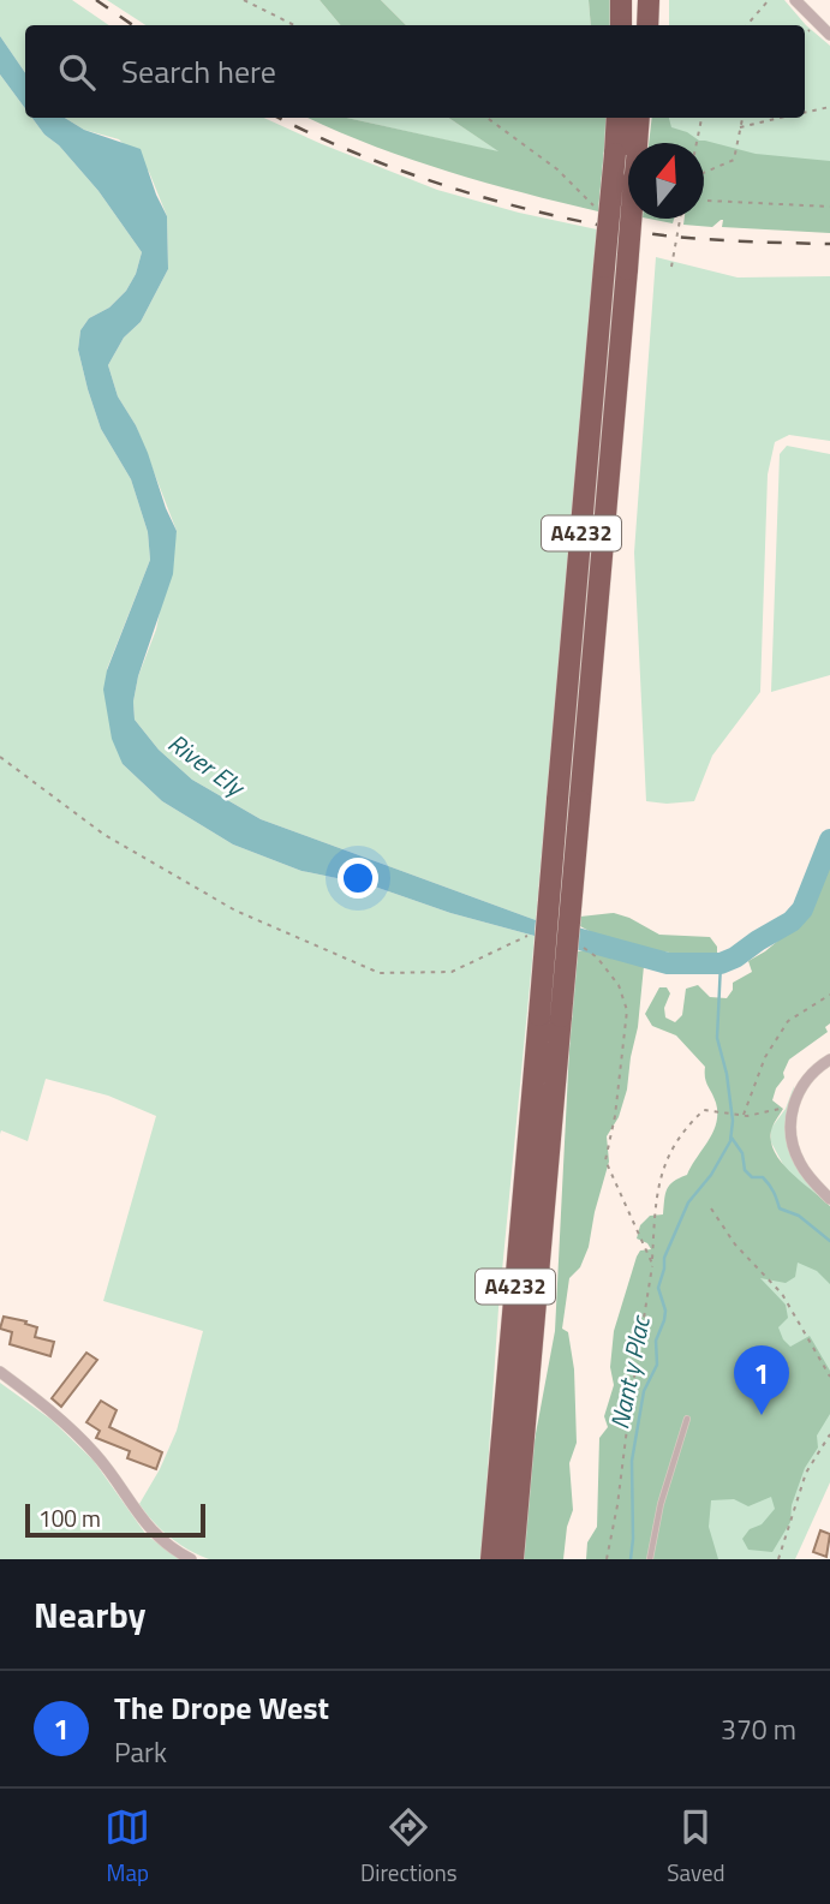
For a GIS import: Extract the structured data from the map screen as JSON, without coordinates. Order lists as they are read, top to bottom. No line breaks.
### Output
{"streets":{"highway":["A4232"]},"water":["River Ely","Nant y Plac"],"scale_bar":"100 m","north":"top","page":{"search":"Search here","pins":"1","scale":"100 m","heading":"Nearby","list":[{"mark":"1","name":"The Drope West","note":"Park","value":"370 m"}],"nav":["Map","Directions","Saved"]}}
